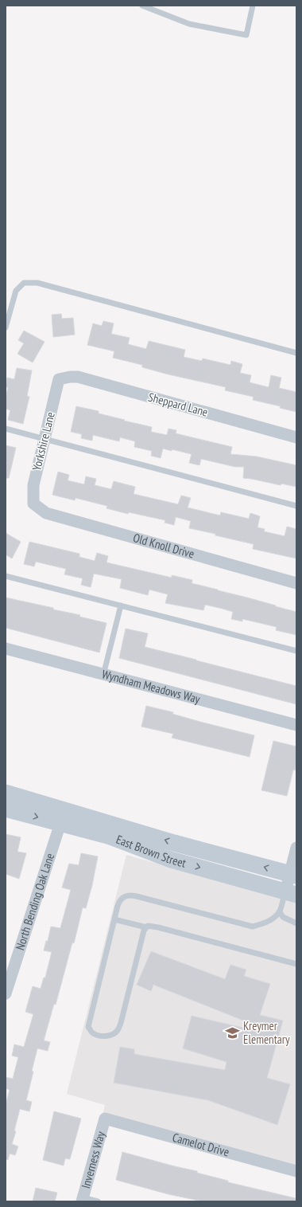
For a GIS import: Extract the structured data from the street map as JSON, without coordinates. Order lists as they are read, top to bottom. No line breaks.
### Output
{"streets":{"main road":["East Brown Street"],"street":["Sheppard Lane","Yorkshire Lane","Old Knoll Drive","Wyndham Meadows Way","North Bending Oak Lane","Camelot Drive","Inverness Way"]},"crossings":[["Sheppard Lane","Yorkshire Lane"],["Yorkshire Lane","Old Knoll Drive"],["East Brown Street","North Bending Oak Lane"],["Camelot Drive","Inverness Way"]],"places":{"school or university":["Kreymer Elementary"]}}
